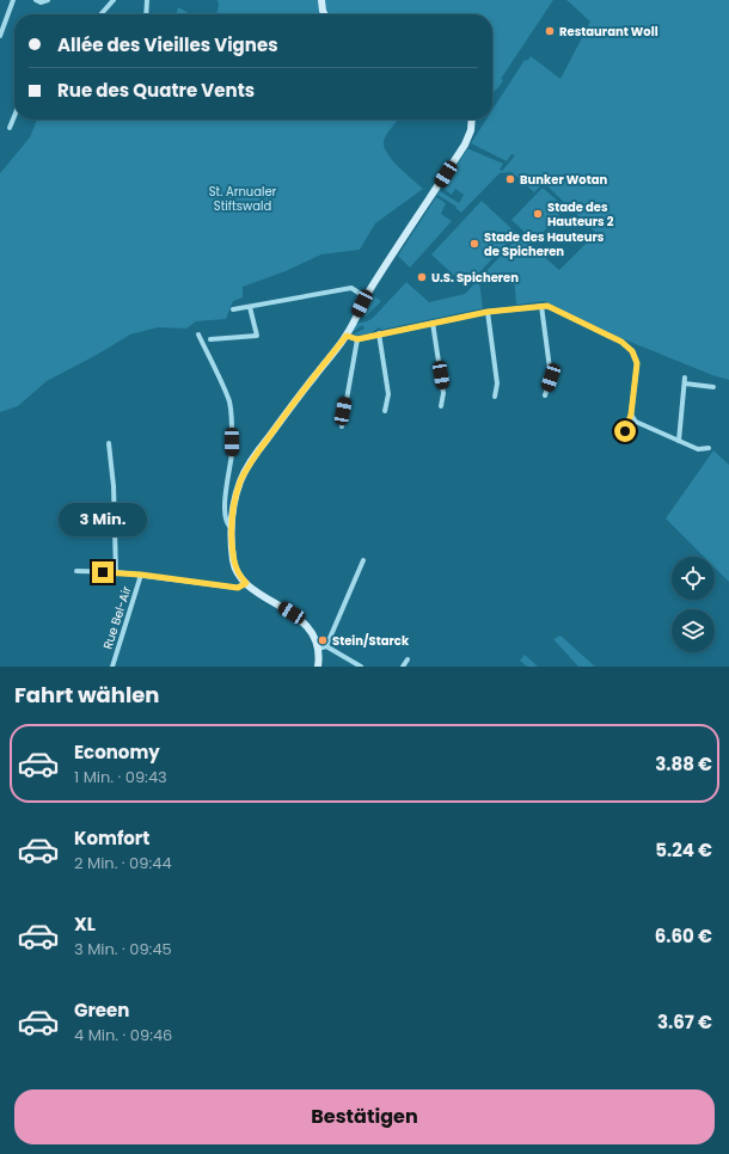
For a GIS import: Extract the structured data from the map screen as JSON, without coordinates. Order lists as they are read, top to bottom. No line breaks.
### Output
{"streets":{"street":["Rue Bel-Air"]},"parks":["St. Arnualer Stiftswald"],"places":["Restaurant Woll","Bunker Wotan","Stade des Hauteurs 2","Stade des Hauteurs de Spicheren","U.S. Spicheren","Stein/Starck"],"page":{"banner":["Allée des Vieilles Vignes","Rue des Quatre Vents"],"bubble":"3 Min.","heading":"Fahrt wählen","list":[{"name":"Economy","note":"1 Min. · 09:43","value":"3.88 €"},{"name":"Komfort","note":"2 Min. · 09:44","value":"5.24 €"},{"name":"XL","note":"3 Min. · 09:45","value":"6.60 €"},{"name":"Green","note":"4 Min. · 09:46","value":"3.67 €"}],"buttons":"Bestätigen"}}
